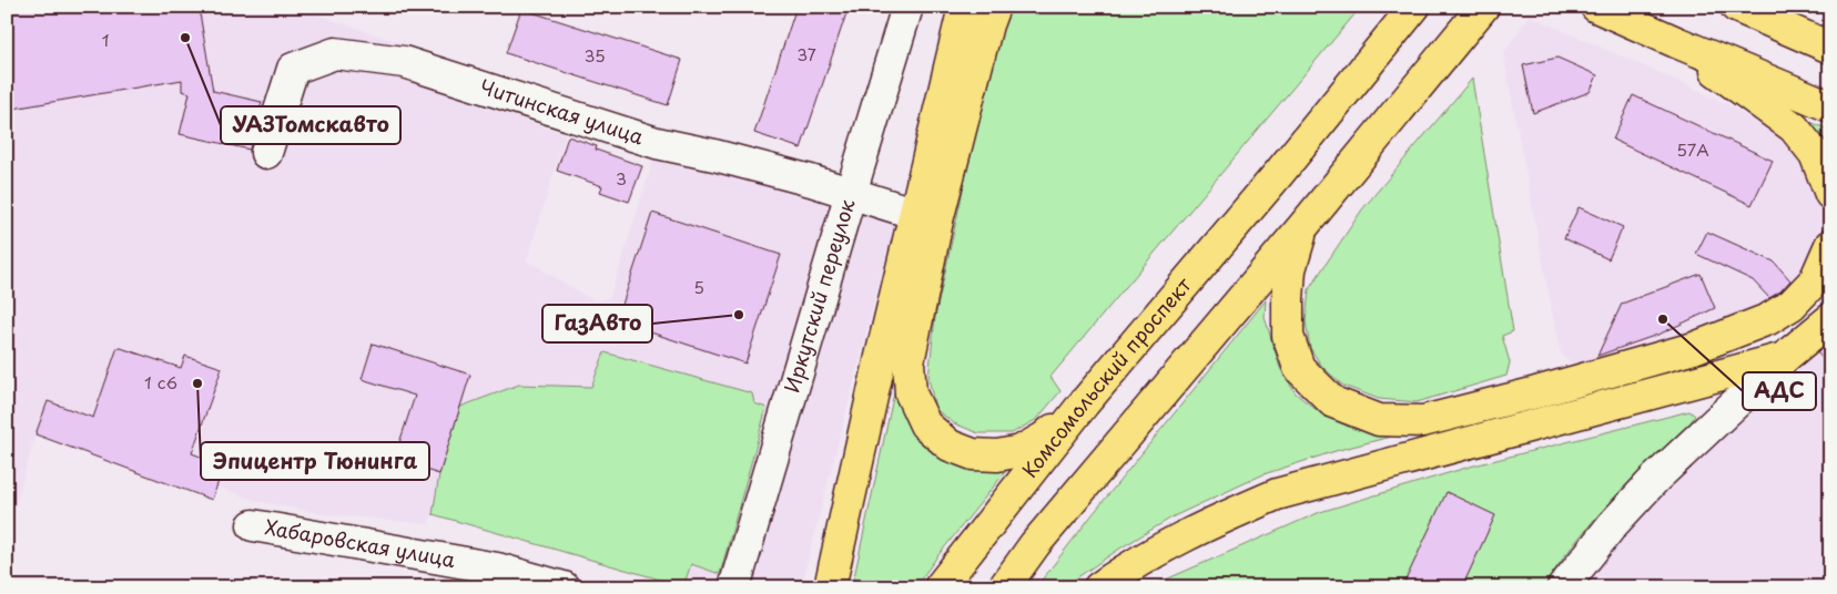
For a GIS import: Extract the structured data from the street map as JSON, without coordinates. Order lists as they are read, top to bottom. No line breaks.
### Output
{"streets":{"main road":["Комсомольский проспект"],"street":["Читинская улица","Иркутский переулок","Хабаровская улица"]},"crossings":[["Читинская улица","Иркутский переулок"]],"places":["УАЗТомскавто","ГазАвто","АДС","Эпицентр Тюнинга"],"house_numbers":["1","37","35","57А","3","5","1 с6"]}
